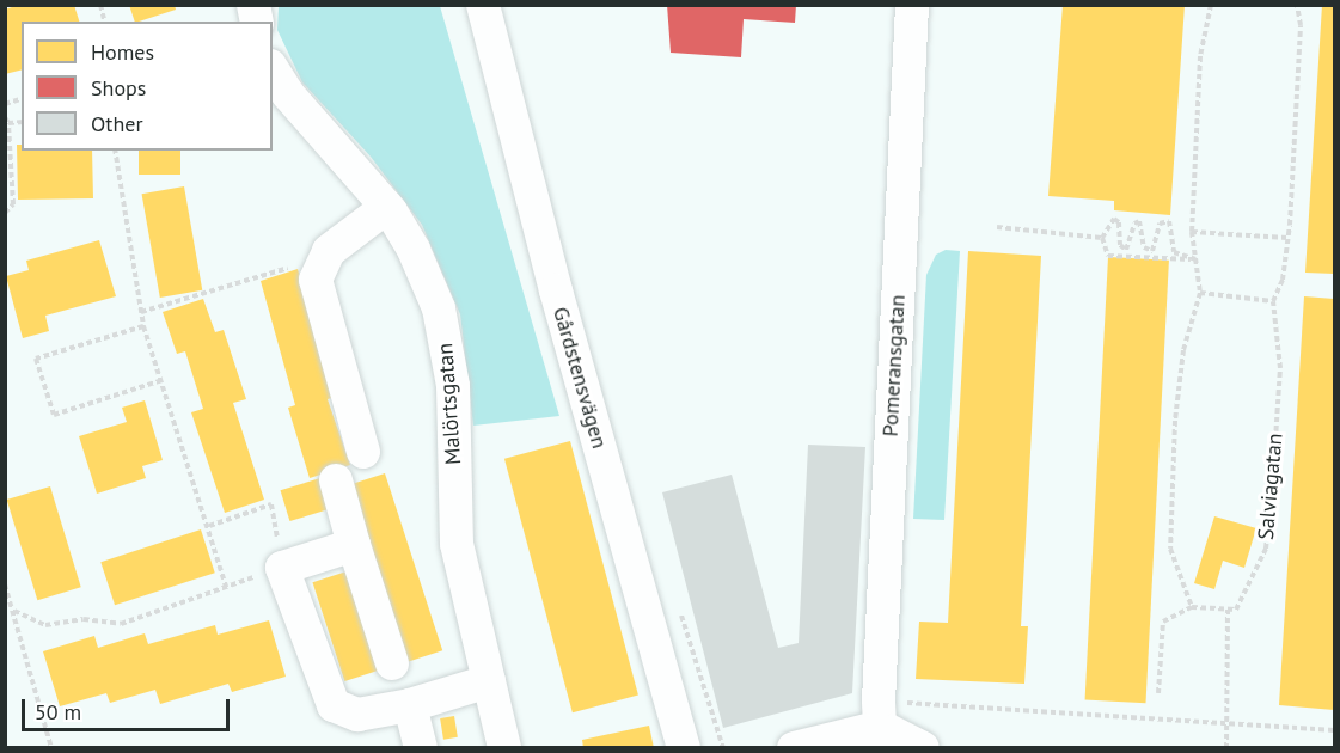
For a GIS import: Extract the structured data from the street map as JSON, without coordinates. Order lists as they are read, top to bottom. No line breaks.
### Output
{"streets":{"street":["Pomeransgatan","Gårdstensvägen","Malörtsgatan"],"path":["Salviagatan"]},"legend":["Homes","Shops","Other"],"scale_bar":"50 m"}
